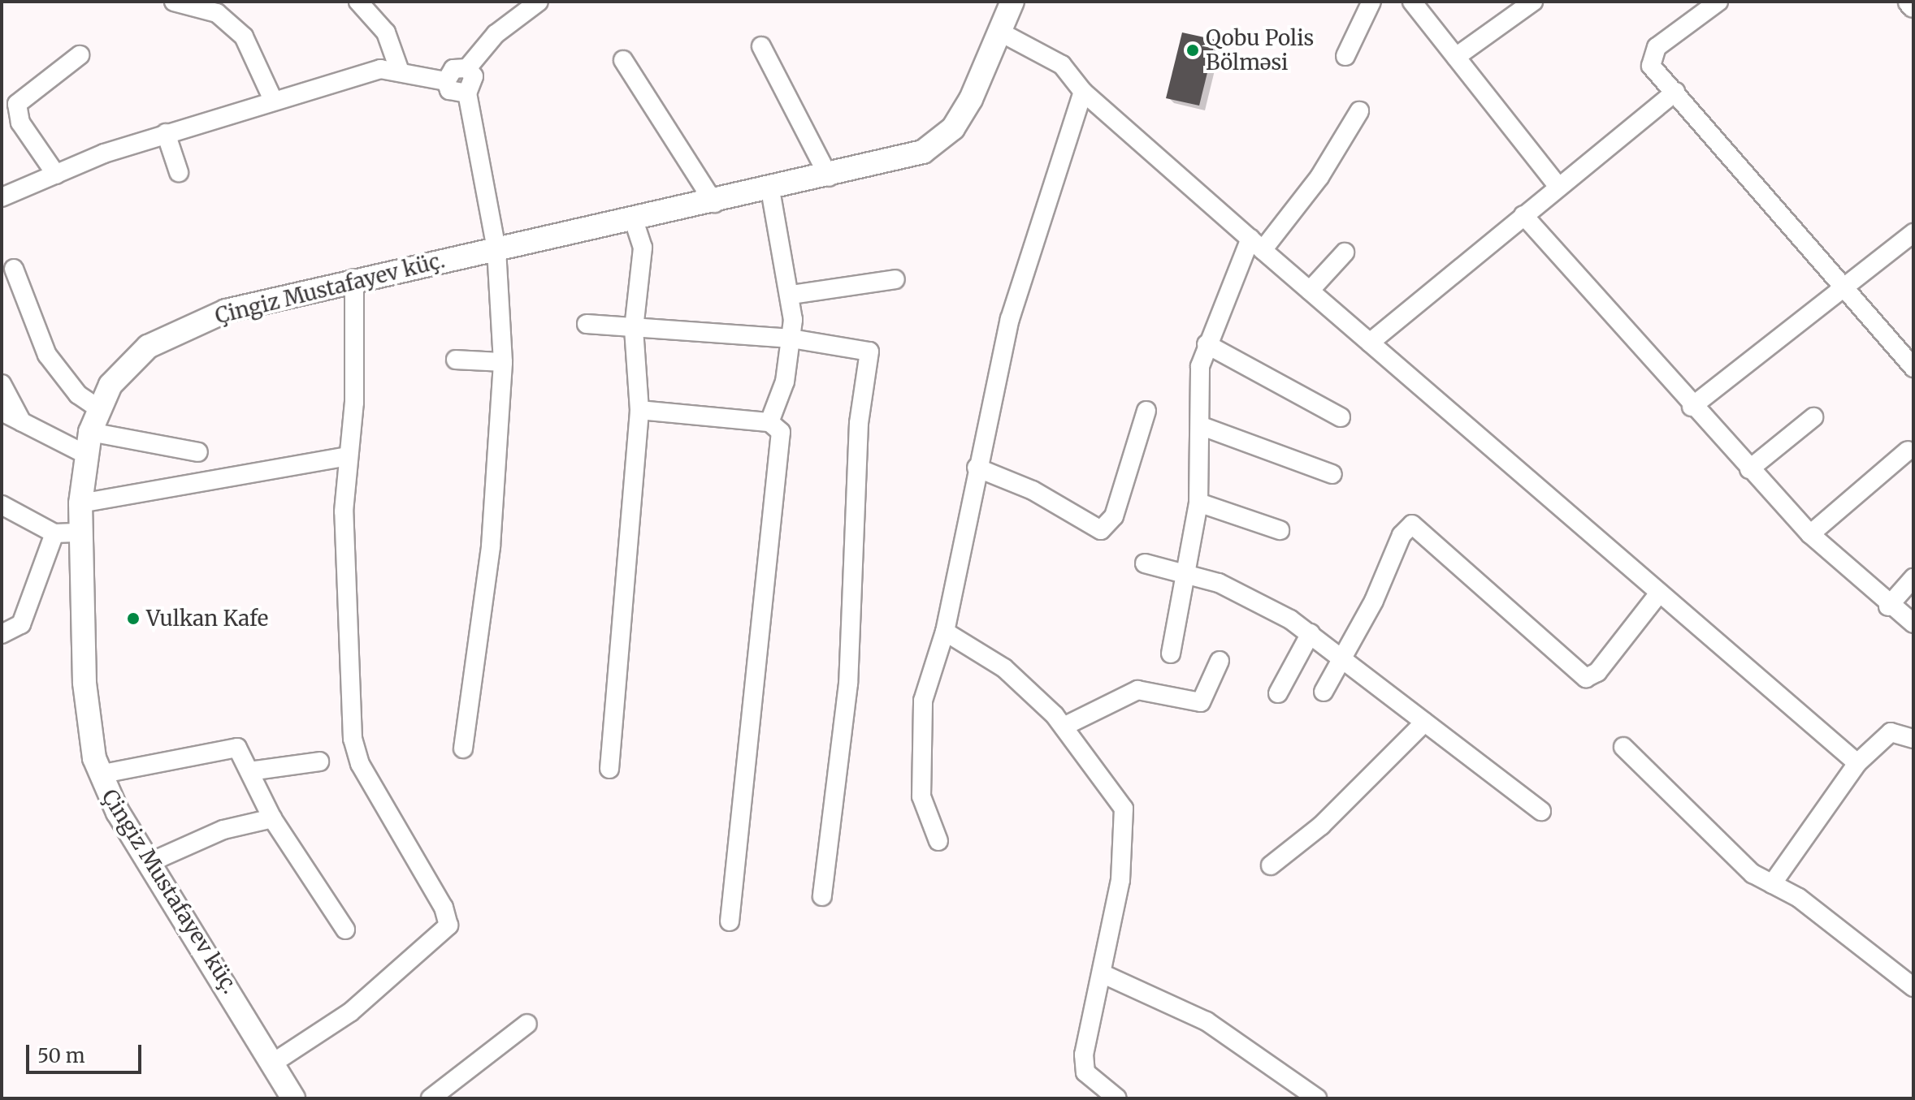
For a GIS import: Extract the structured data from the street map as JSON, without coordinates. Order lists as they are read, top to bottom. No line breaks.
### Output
{"streets":{"street":["Çingiz Mustafayev küç."]},"places":["Qobu Polis Bölməsi","Vulkan Kafe"],"scale_bar":"50 m"}
